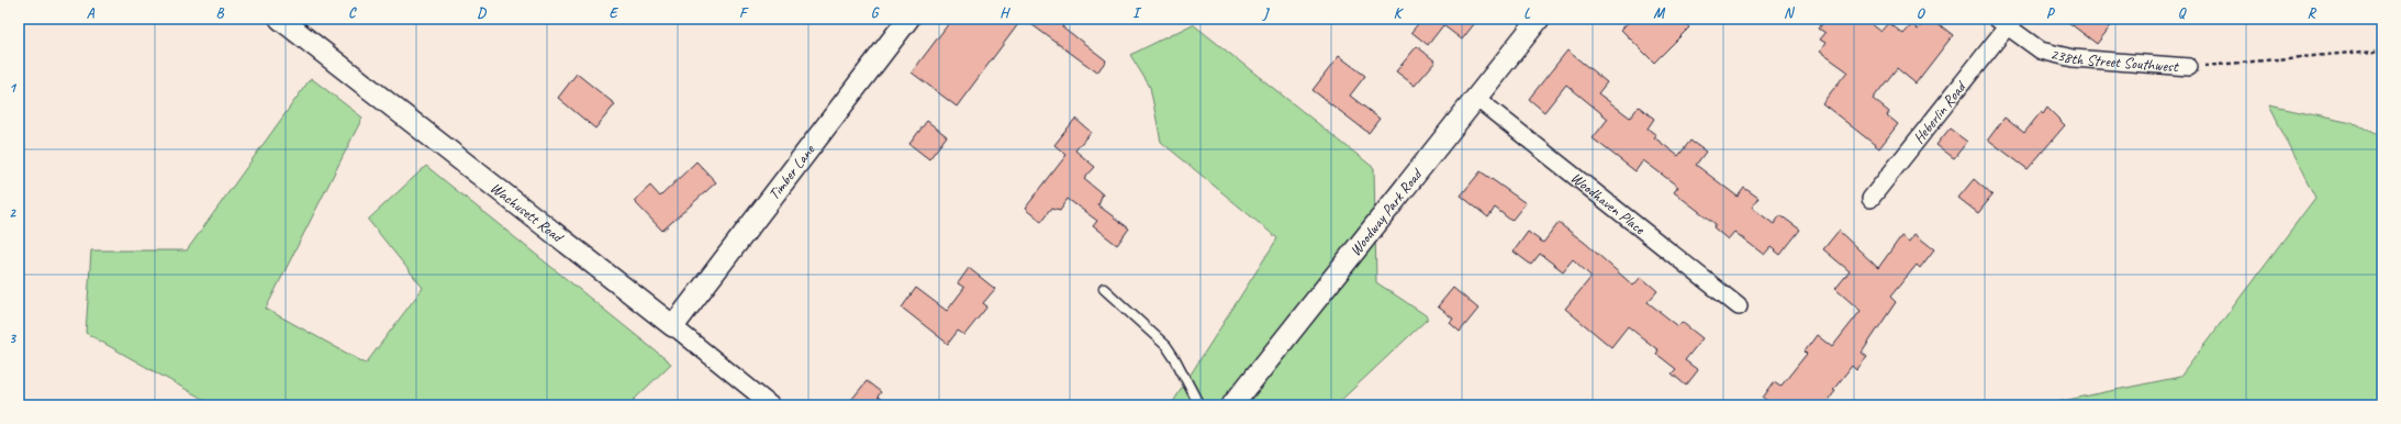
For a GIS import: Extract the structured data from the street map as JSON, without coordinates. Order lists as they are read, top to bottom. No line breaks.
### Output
{"streets":{"street":["238th Street Southwest","Heberlin Road","Timber Lane","Woodhaven Place","Wachusett Road","Woodway Park Road"]},"crossings":[["238th Street Southwest","Heberlin Road"],["Timber Lane","Wachusett Road"],["Woodhaven Place","Woodway Park Road"]],"grid":{"columns":["A","B","C","D","E","F","G","H","I","J","K","L","M","N","O","P","Q","R"],"rows":["1","2","3"]}}
